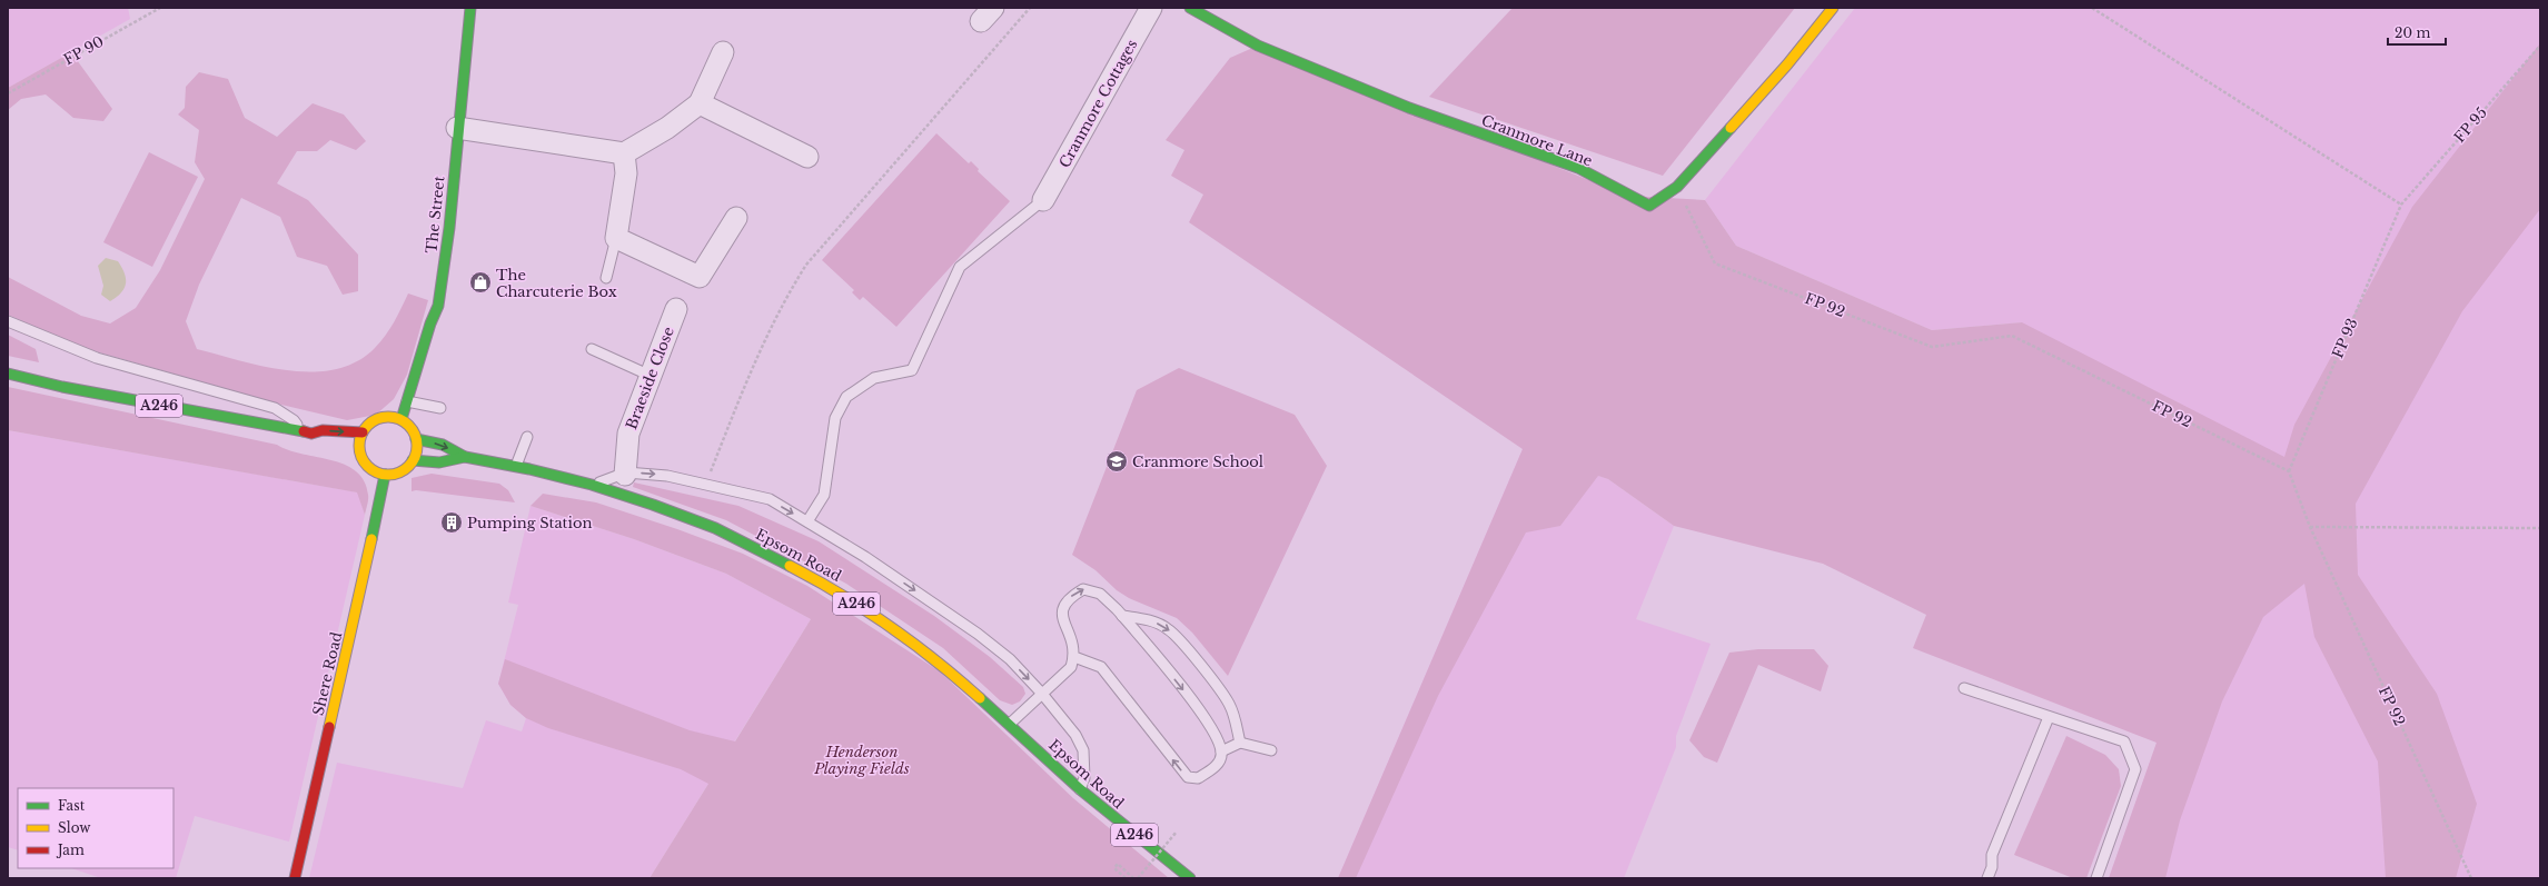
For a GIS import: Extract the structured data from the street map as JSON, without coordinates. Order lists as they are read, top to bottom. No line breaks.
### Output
{"streets":{"street":["Cranmore Cottages","Cranmore Lane","The Street","Braeside Close","A246","Epsom Road","Shere Road"],"path":["FP 90","FP 95","FP 92","FP 93"]},"crossings":[["FP 95","FP 93"],["Cranmore Lane","FP 92"],["The Street","A246"],["The Street","Epsom Road"],["The Street","Shere Road"],["FP 92","FP 93"],["A246","Epsom Road"],["A246","Shere Road"],["Epsom Road","Shere Road"]],"parks":["Henderson Playing Fields"],"places":{"shop":["The Charcuterie Box"],"school or university":["Cranmore School"],"building":["Pumping Station"]},"legend":["Fast","Slow","Jam"],"scale_bar":"20 m"}
